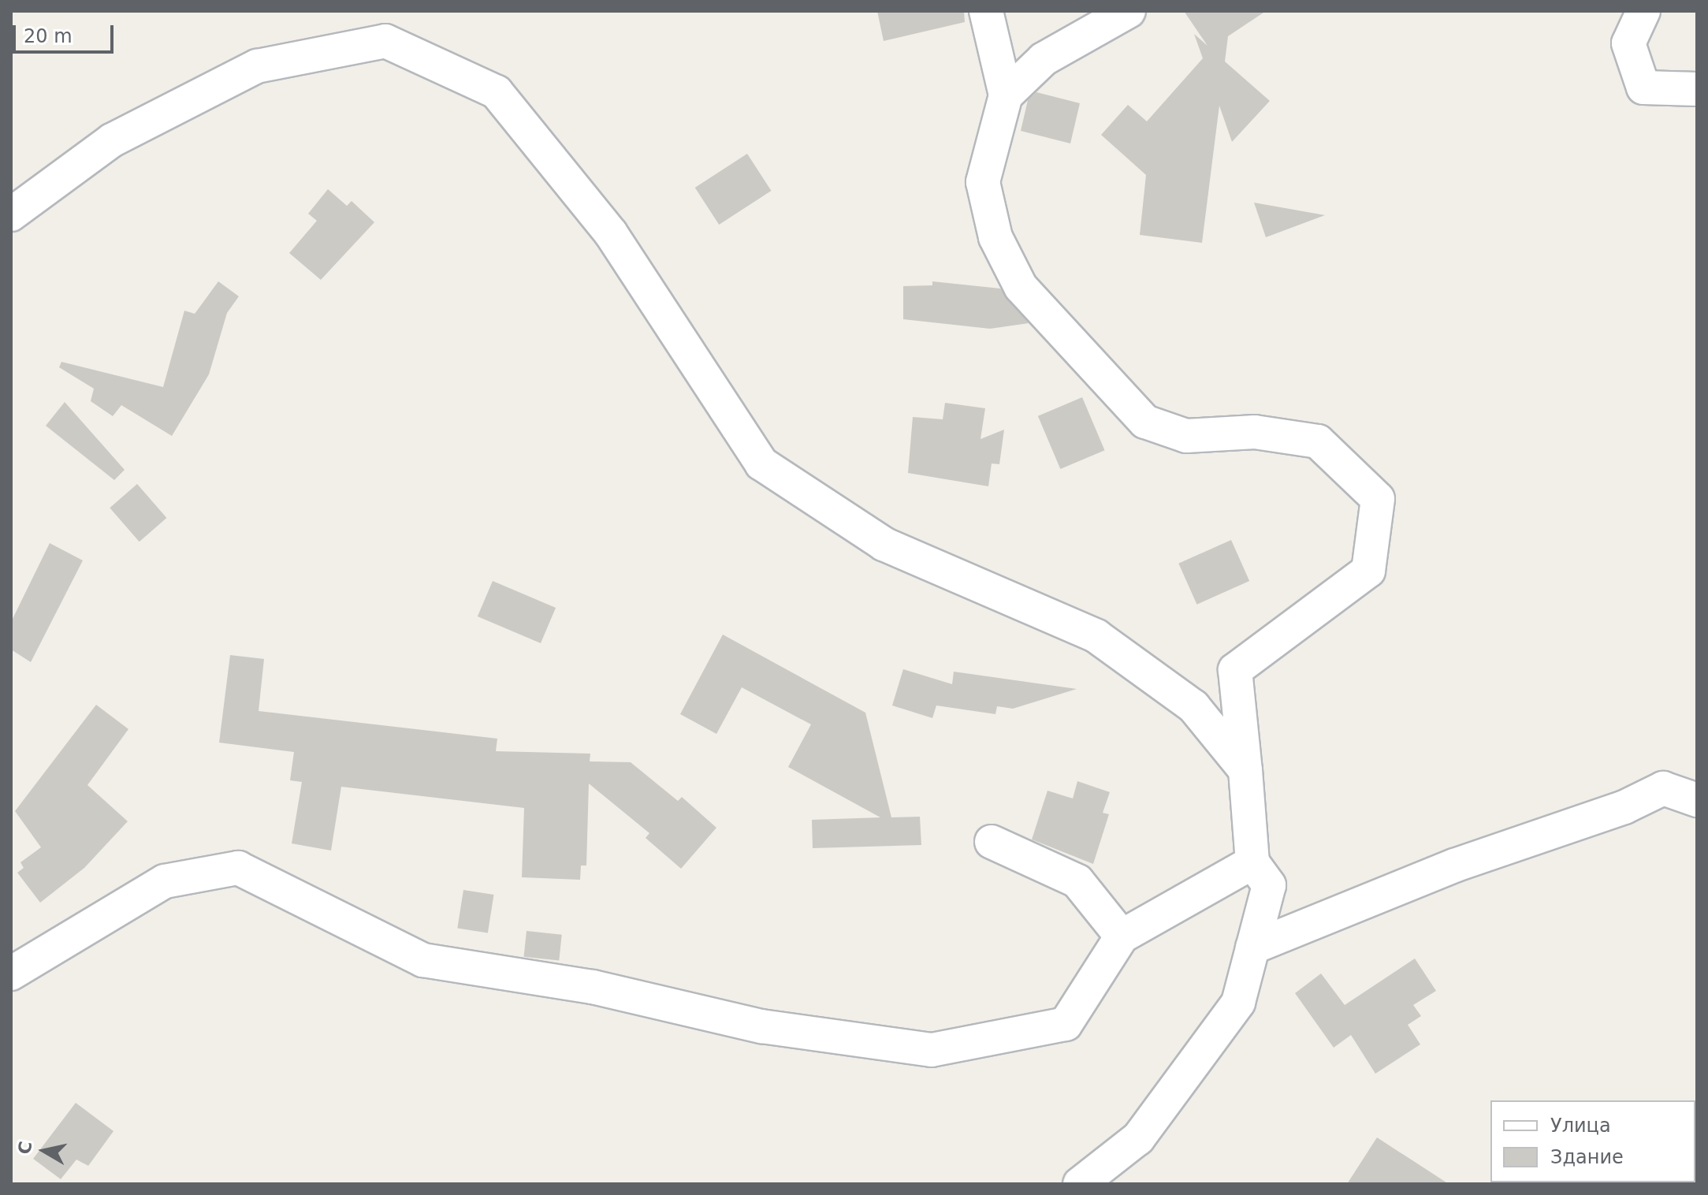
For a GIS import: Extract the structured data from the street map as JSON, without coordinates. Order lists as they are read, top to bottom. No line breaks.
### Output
{"legend":["Улица","Здание"],"scale_bar":"20 m","north":"left"}
